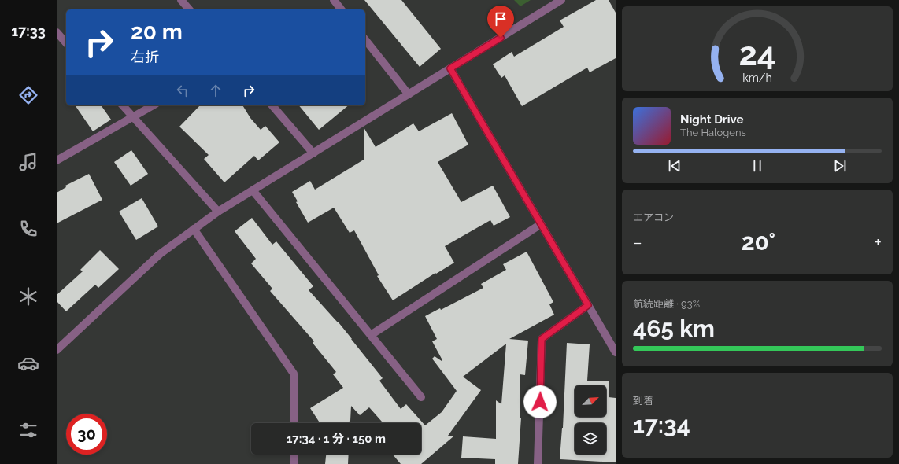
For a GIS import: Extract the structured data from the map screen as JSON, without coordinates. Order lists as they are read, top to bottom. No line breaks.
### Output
{"north":"top right","page":{"tabs":"17:33","turn":["20 m","右折"],"song":["Night Drive","The Halogens"],"tile":["エアコン",["航続距離 · 93%","465 km"],["到着","17:34"]],"heat":["−","20°","+"],"limit":"30","trip":"17:34 · 1 分 · 150 m","gauge":["24","km/h"]}}
